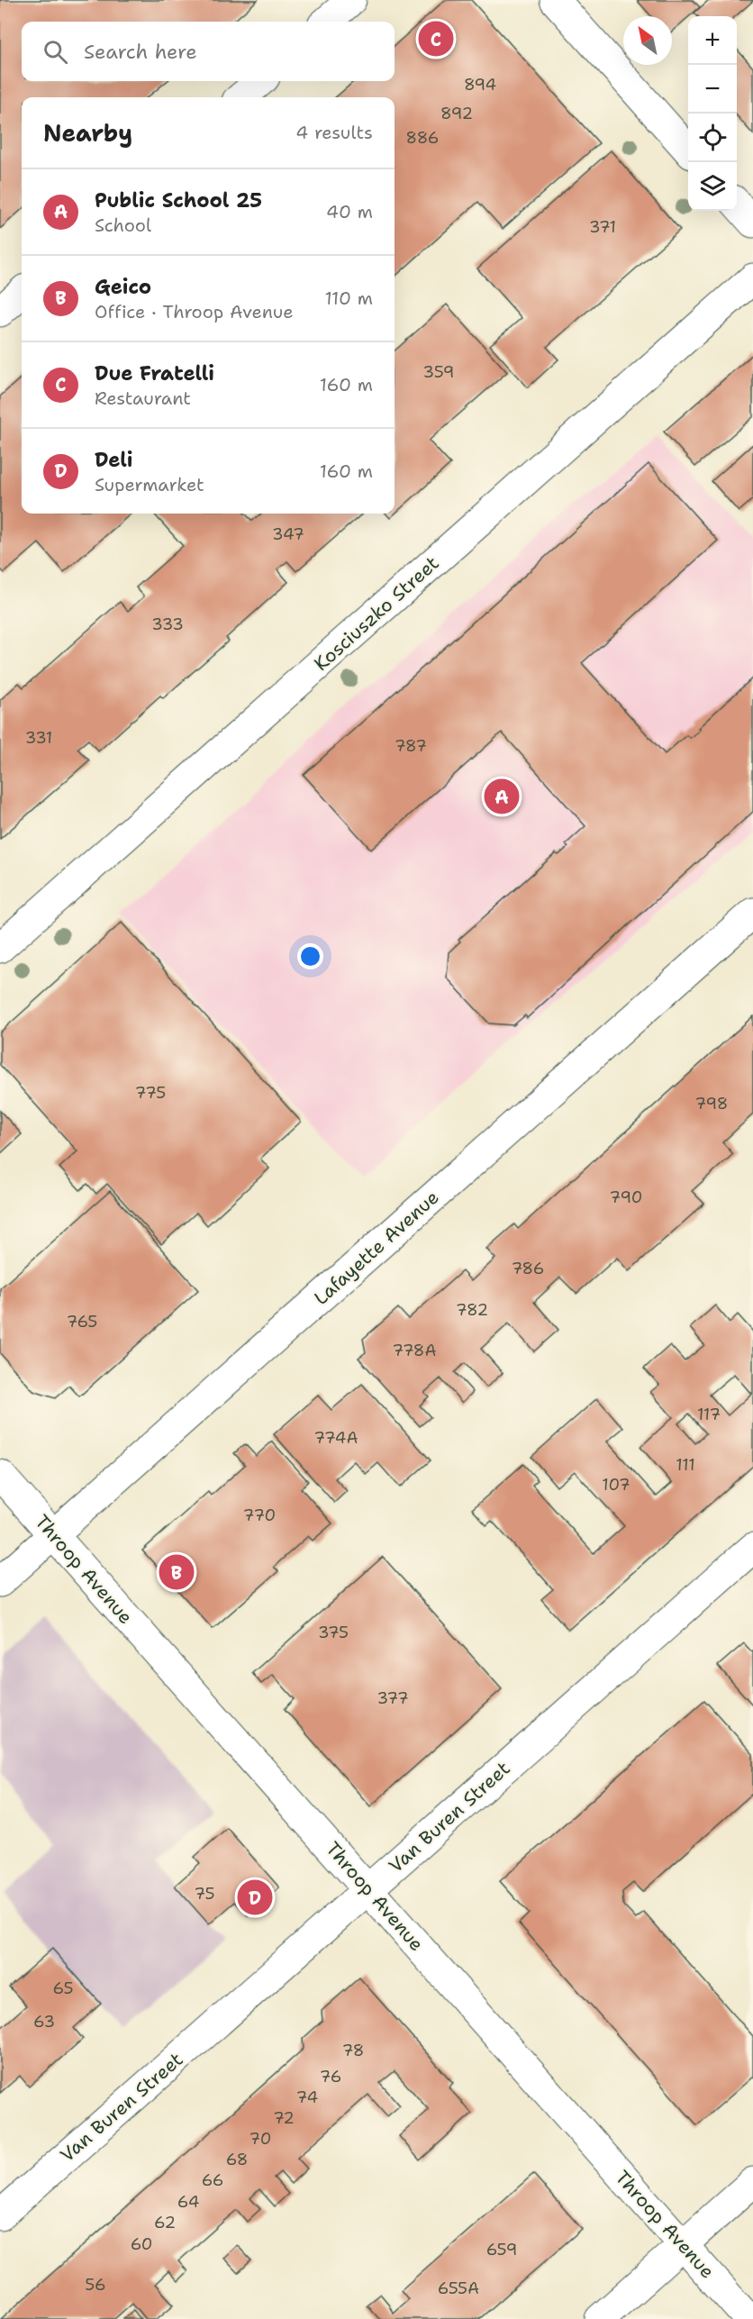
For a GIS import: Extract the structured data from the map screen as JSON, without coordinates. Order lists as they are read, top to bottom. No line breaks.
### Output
{"streets":{"street":["Kosciuszko Street","Lafayette Avenue","Throop Avenue","Van Buren Street"]},"crossings":[["Lafayette Avenue","Throop Avenue"],["Throop Avenue","Van Buren Street"]],"house_numbers":["894","892","886","371","359","347","333","331","787","775","798","790","786","782","765","778A","117","774A","111","107","770","375","377","75","65","63","78","76","74","72","70","68","66","64","62","60","659","56","655A"],"north":"top left","page":{"map_buttons":["+","−"],"pins":["C","A","B","D"],"search":"Search here","heading":["Nearby","4 results"],"list":[{"mark":"A","name":"Public School 25","note":"School","value":"40 m"},{"mark":"B","name":"Geico","note":"Office · Throop Avenue","value":"110 m"},{"mark":"C","name":"Due Fratelli","note":"Restaurant","value":"160 m"},{"mark":"D","name":"Deli","note":"Supermarket","value":"160 m"}]}}
